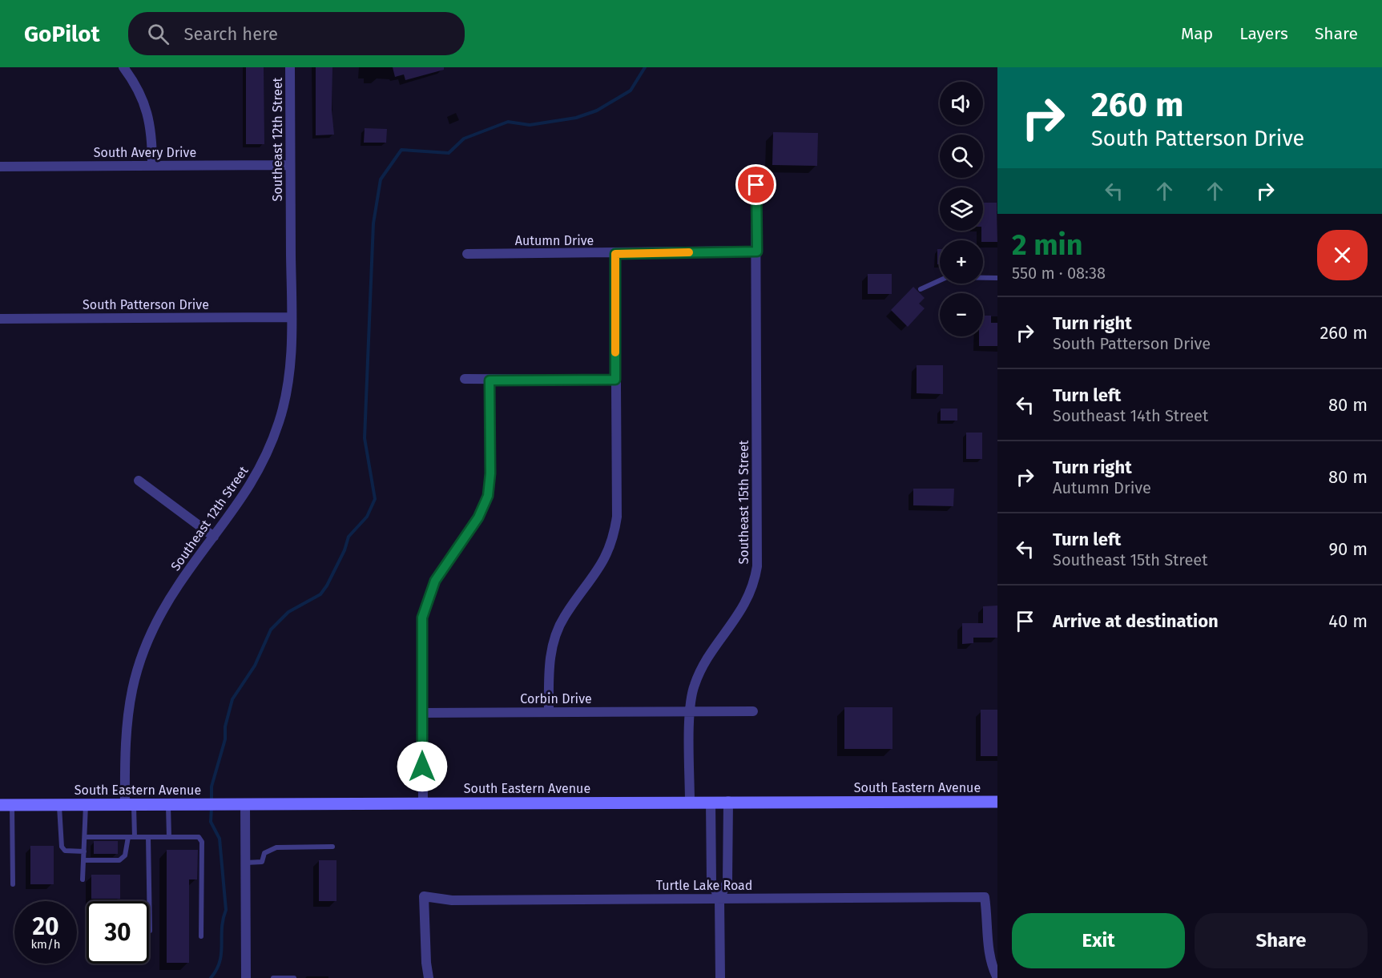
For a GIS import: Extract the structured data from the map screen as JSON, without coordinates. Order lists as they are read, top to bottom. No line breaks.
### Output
{"streets":{"main road":["South Eastern Avenue"],"street":["Southeast 12th Street","South Avery Drive","Autumn Drive","South Patterson Drive","Southeast 15th Street","Corbin Drive","Turtle Lake Road"]},"crossings":[["Southeast 12th Street","South Avery Drive"],["Southeast 12th Street","South Patterson Drive"],["Southeast 12th Street","South Eastern Avenue"],["Autumn Drive","Southeast 15th Street"],["Southeast 15th Street","Corbin Drive"],["Southeast 15th Street","South Eastern Avenue"]],"page":{"header":"GoPilot","search":"Search here","nav":["Map","Layers","Share"],"turn":["260 m","South Patterson Drive"],"map_buttons":["+","−"],"heading":["2 min","550 m · 08:38"],"list":[{"name":"Turn right","note":"South Patterson Drive","value":"260 m"},{"name":"Turn left","note":"Southeast 14th Street","value":"80 m"},{"name":"Turn right","note":"Autumn Drive","value":"80 m"},{"name":"Turn left","note":"Southeast 15th Street","value":"90 m"},{"name":"Arrive at destination","value":"40 m"}],"speed":"20 km/h","limit":"30","buttons":["Exit","Share"]}}
